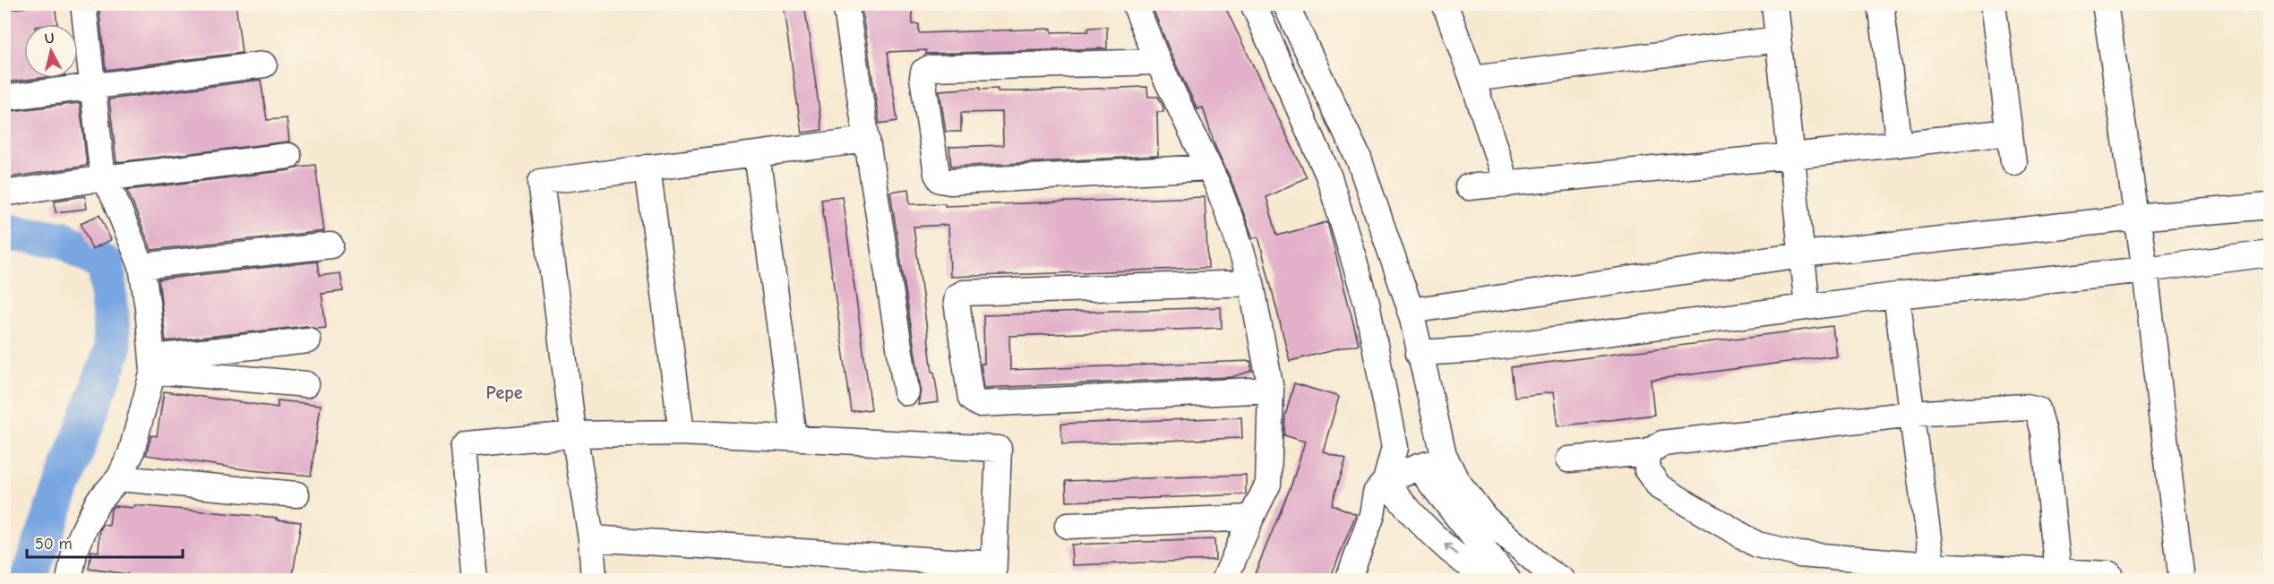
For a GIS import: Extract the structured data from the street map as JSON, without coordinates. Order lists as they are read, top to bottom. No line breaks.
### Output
{"districts":["Pepe"],"scale_bar":"50 m","north":"top"}
